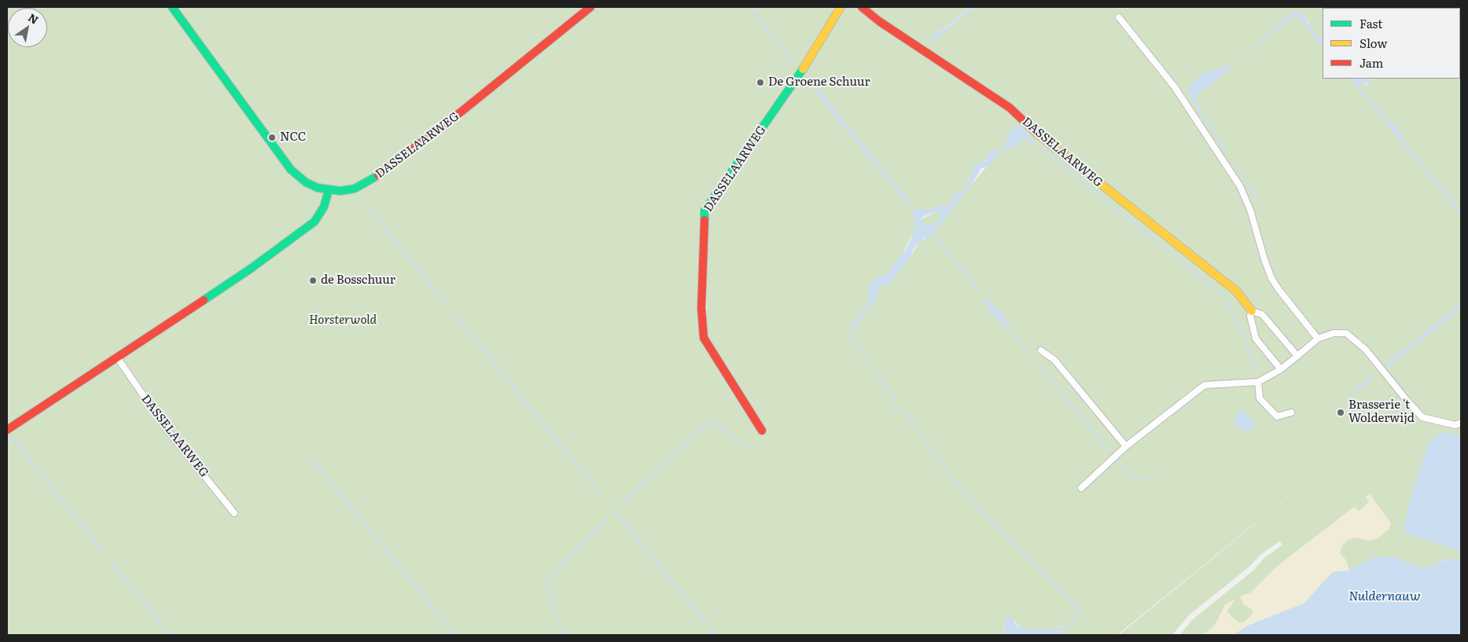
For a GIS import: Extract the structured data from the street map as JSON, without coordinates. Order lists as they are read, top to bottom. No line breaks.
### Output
{"streets":{"street":["DASSELAARWEG"]},"water":["Nuldernauw"],"parks":["Horsterwold"],"places":["De Groene Schuur","NCC","de Bosschuur","Brasserie 't Wolderwijd"],"legend":["Fast","Slow","Jam"],"north":"top right"}
